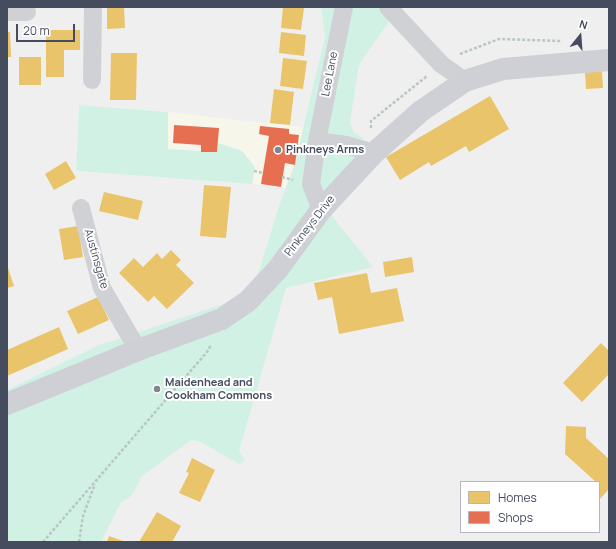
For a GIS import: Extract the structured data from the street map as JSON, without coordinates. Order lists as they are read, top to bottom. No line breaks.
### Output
{"streets":{"street":["Lee Lane","Pinkneys Drive","Austinsgate"]},"crossings":[["Lee Lane","Pinkneys Drive"],["Pinkneys Drive","Austinsgate"]],"places":["Pinkneys Arms","Maidenhead and Cookham Commons"],"legend":["Homes","Shops"],"scale_bar":"20 m","north":"top"}
